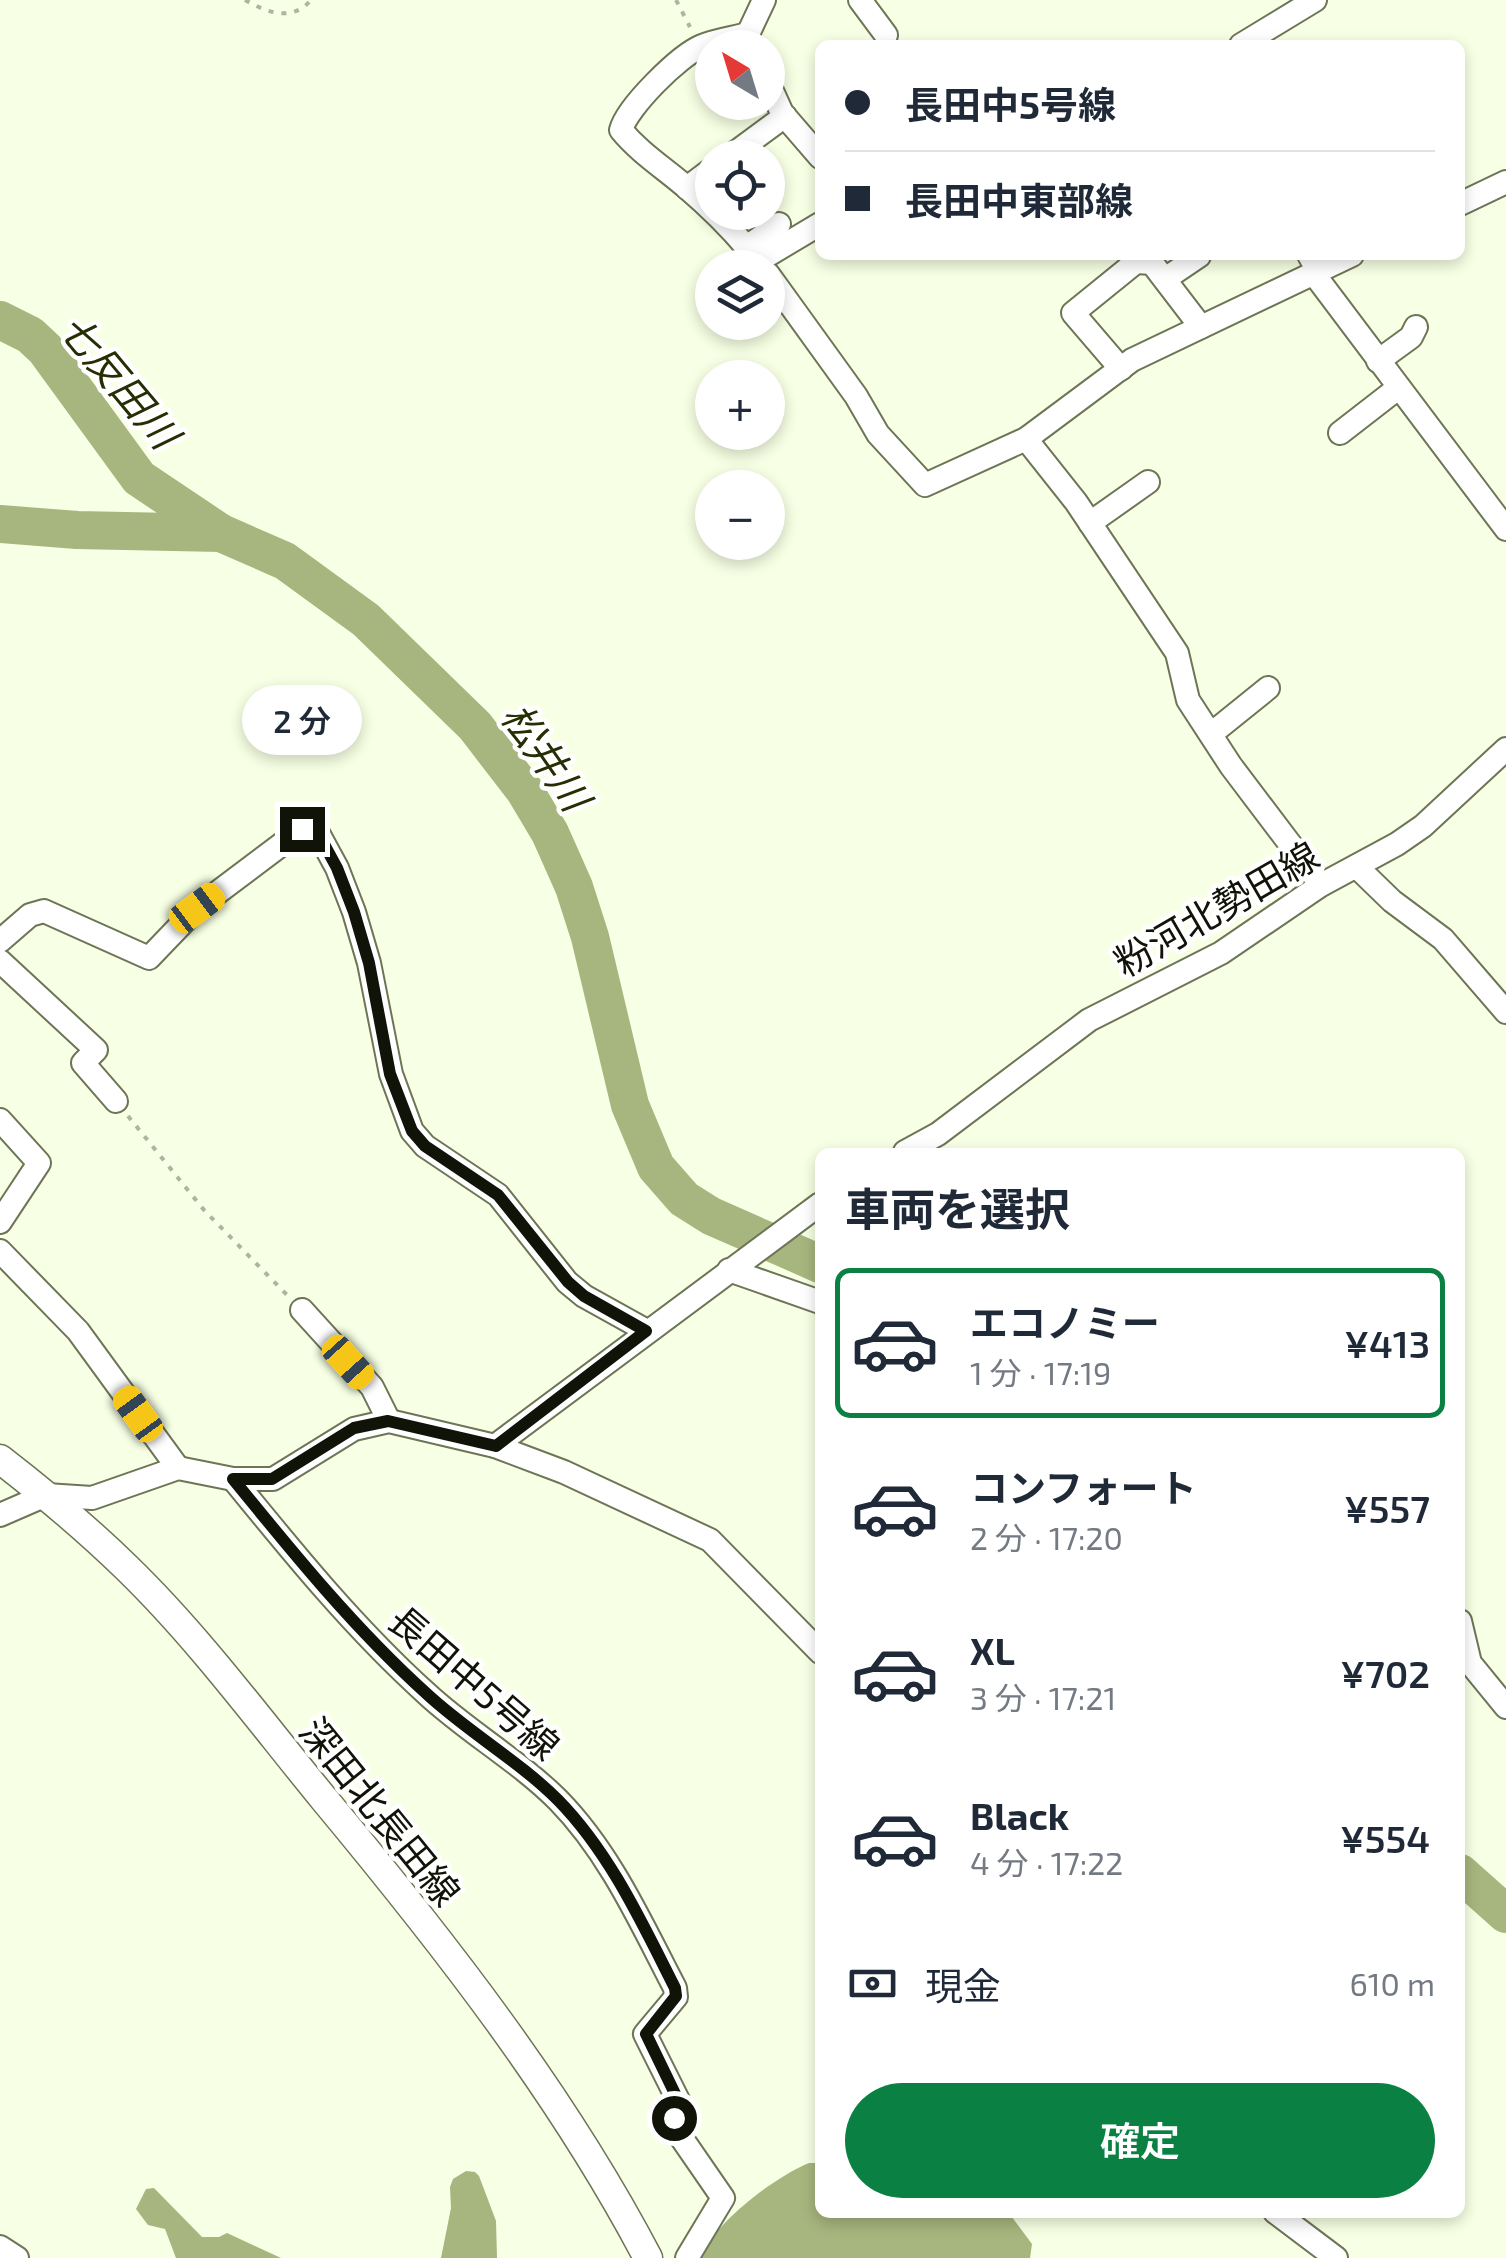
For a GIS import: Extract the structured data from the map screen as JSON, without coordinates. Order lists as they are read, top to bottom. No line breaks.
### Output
{"streets":{"street":["粉河北勢田線","長田中5号線","深田北長田線"]},"water":["七反田川","松井川"],"north":"top left","page":{"map_buttons":["+","−"],"banner":["長田中5号線","長田中東部線"],"bubble":"2 分","heading":"車両を選択","list":[{"name":"エコノミー","note":"1 分 · 17:19","value":"¥413"},{"name":"コンフォート","note":"2 分 · 17:20","value":"¥557"},{"name":"XL","note":"3 分 · 17:21","value":"¥702"},{"name":"Black","note":"4 分 · 17:22","value":"¥554"}],"pay":["現金","610 m"],"buttons":"確定"}}
